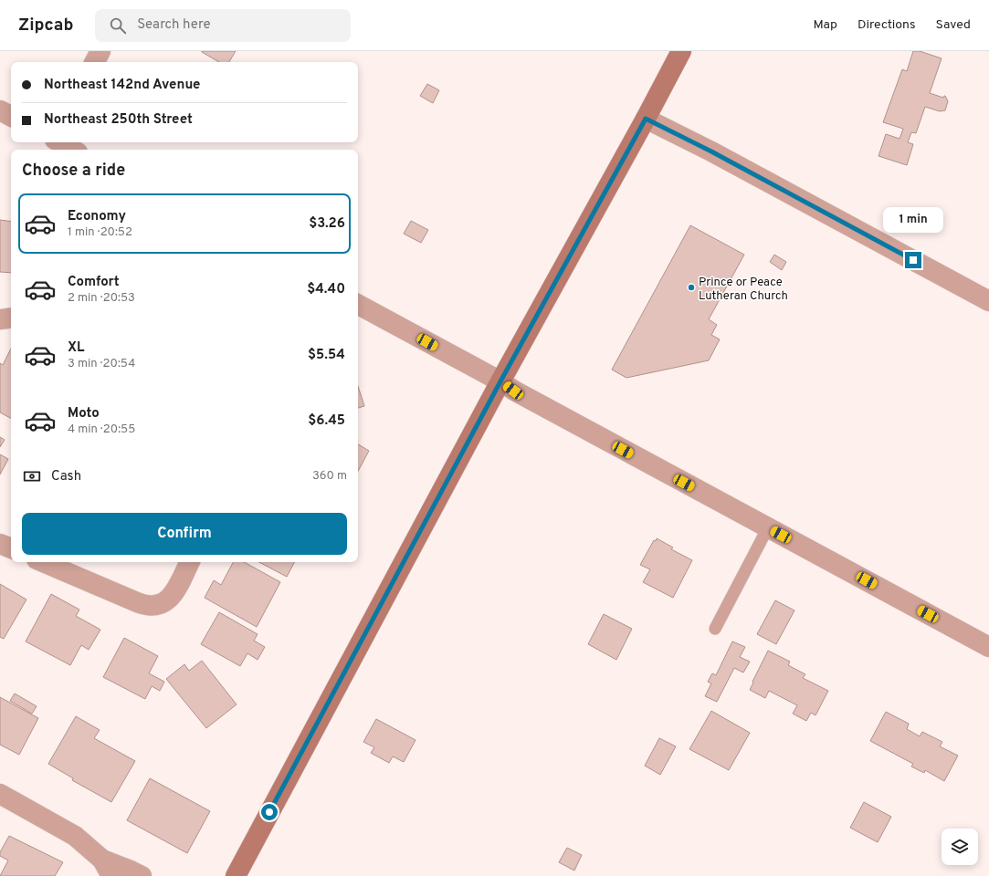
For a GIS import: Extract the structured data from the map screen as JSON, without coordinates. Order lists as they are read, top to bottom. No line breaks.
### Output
{"places":["Prince or Peace Lutheran Church"],"page":{"header":"Zipcab","search":"Search here","nav":["Map","Directions","Saved"],"banner":["Northeast 142nd Avenue","Northeast 250th Street"],"heading":"Choose a ride","list":[{"name":"Economy","note":"1 min · 20:52","value":"$3.26"},{"name":"Comfort","note":"2 min · 20:53","value":"$4.40"},{"name":"XL","note":"3 min · 20:54","value":"$5.54"},{"name":"Moto","note":"4 min · 20:55","value":"$6.45"}],"bubble":"1 min","pay":["Cash","360 m"],"buttons":"Confirm"}}
